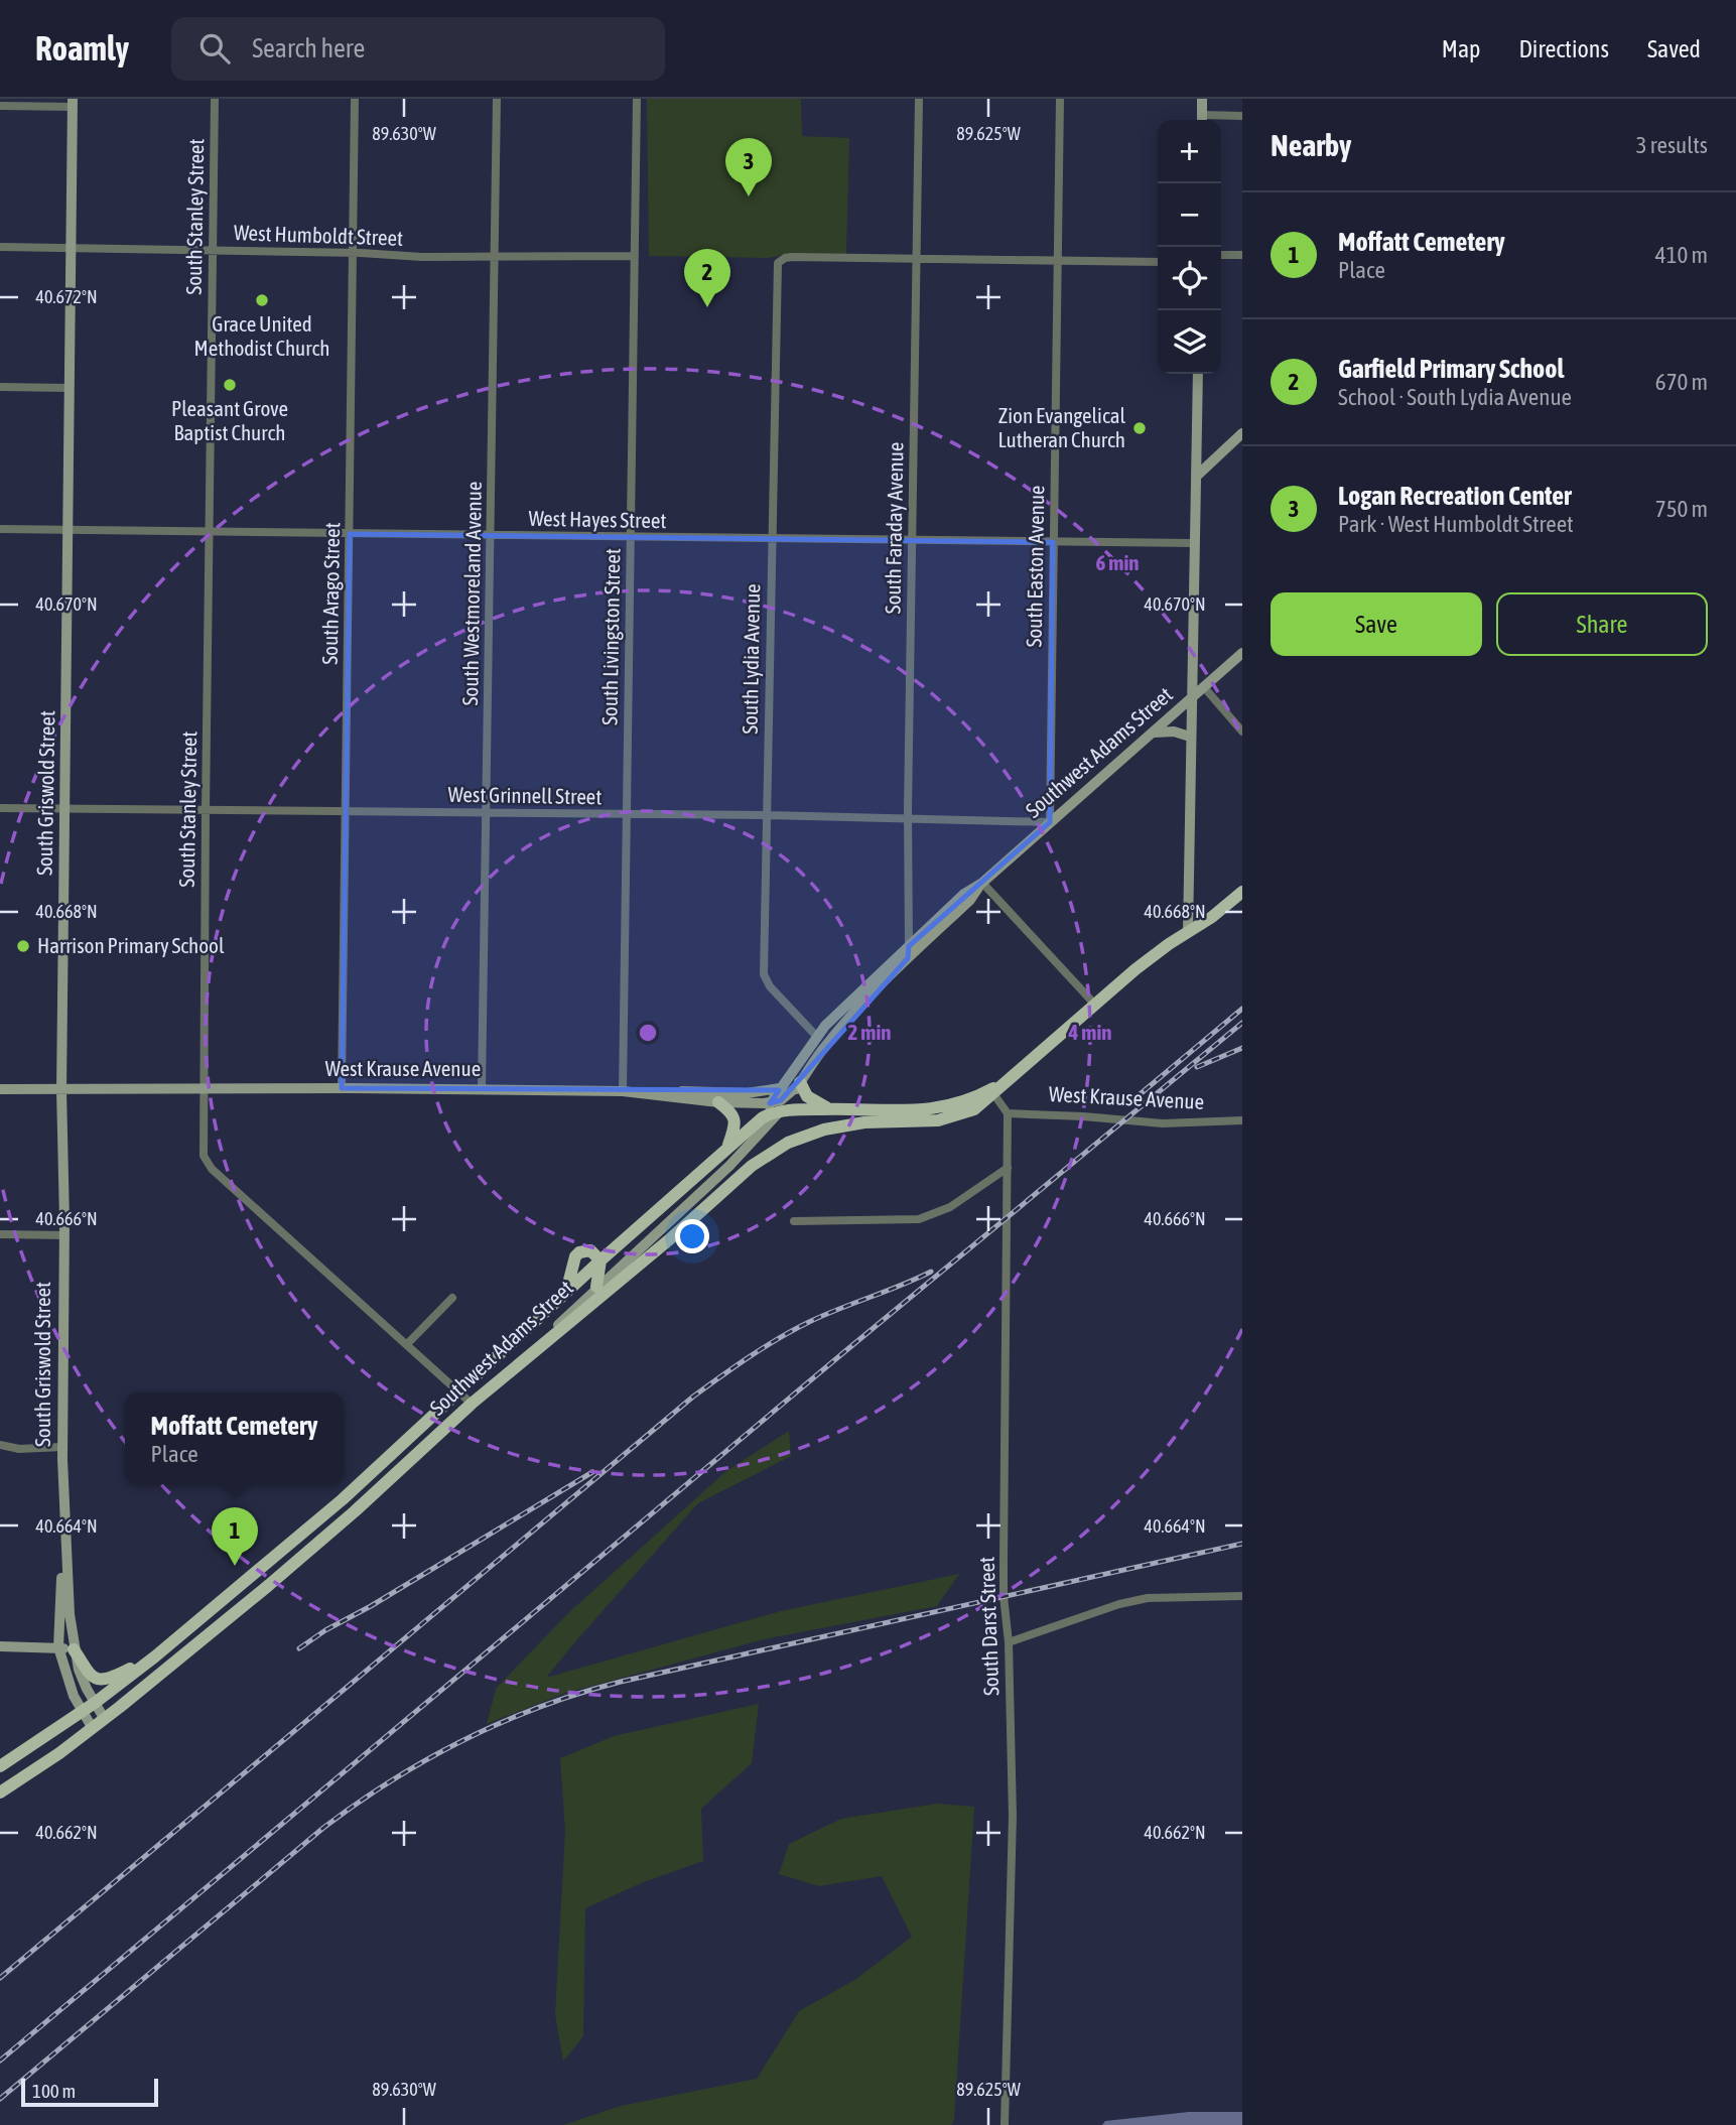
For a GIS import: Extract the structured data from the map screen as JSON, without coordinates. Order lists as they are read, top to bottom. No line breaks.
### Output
{"streets":{"main road":["Southwest Adams Street"],"street":["South Stanley Street","West Humboldt Street","West Hayes Street","South Faraday Avenue","South Easton Avenue","South Arago Street","South Westmoreland Avenue","South Livingston Street","South Lydia Avenue","South Griswold Street","West Grinnell Street","West Krause Avenue","South Darst Street"]},"crossings":[["South Stanley Street","West Humboldt Street"],["South Stanley Street","West Hayes Street"],["South Stanley Street","Southwest Adams Street"],["South Stanley Street","West Grinnell Street"],["South Stanley Street","West Krause Avenue"],["West Humboldt Street","South Arago Street"],["West Humboldt Street","South Westmoreland Avenue"],["West Humboldt Street","South Livingston Street"],["West Humboldt Street","South Griswold Street"],["West Hayes Street","South Faraday Avenue"],["West Hayes Street","South Easton Avenue"],["West Hayes Street","South Arago Street"],["West Hayes Street","South Westmoreland Avenue"],["West Hayes Street","South Livingston Street"],["West Hayes Street","South Lydia Avenue"],["West Hayes Street","South Griswold Street"],["South Faraday Avenue","South Lydia Avenue"],["South Faraday Avenue","Southwest Adams Street"],["South Faraday Avenue","West Grinnell Street"],["South Easton Avenue","Southwest Adams Street"],["South Easton Avenue","West Grinnell Street"],["South Arago Street","West Grinnell Street"],["South Arago Street","West Krause Avenue"],["South Westmoreland Avenue","West Grinnell Street"],["South Westmoreland Avenue","West Krause Avenue"],["South Livingston Street","West Grinnell Street"],["South Livingston Street","West Krause Avenue"],["South Lydia Avenue","Southwest Adams Street"],["South Lydia Avenue","West Grinnell Street"],["Southwest Adams Street","South Griswold Street"],["Southwest Adams Street","West Grinnell Street"],["Southwest Adams Street","West Krause Avenue"],["South Griswold Street","West Grinnell Street"],["South Griswold Street","West Krause Avenue"],["West Krause Avenue","South Darst Street"]],"places":["Grace United Methodist Church","Pleasant Grove Baptist Church","Zion Evangelical Lutheran Church","Harrison Primary School"],"scale_bar":"100 m","page":{"header":"Roamly","search":"Search here","nav":["Map","Directions","Saved"],"heading":["Nearby","3 results"],"map_buttons":["+","−"],"pins":["3","2","1"],"list":[{"mark":"1","name":"Moffatt Cemetery","note":"Place","value":"410 m"},{"mark":"2","name":"Garfield Primary School","note":"School · South Lydia Avenue","value":"670 m"},{"mark":"3","name":"Logan Recreation Center","note":"Park · West Humboldt Street","value":"750 m"}],"buttons":["Save","Share"],"popup":["Moffatt Cemetery","Place"],"scale":"100 m"},"coordinates":["89.630°W","89.625°W","40.672°N","40.670°N","40.668°N","40.666°N","40.664°N","40.662°N"],"rings":["6 min","2 min","4 min"]}
